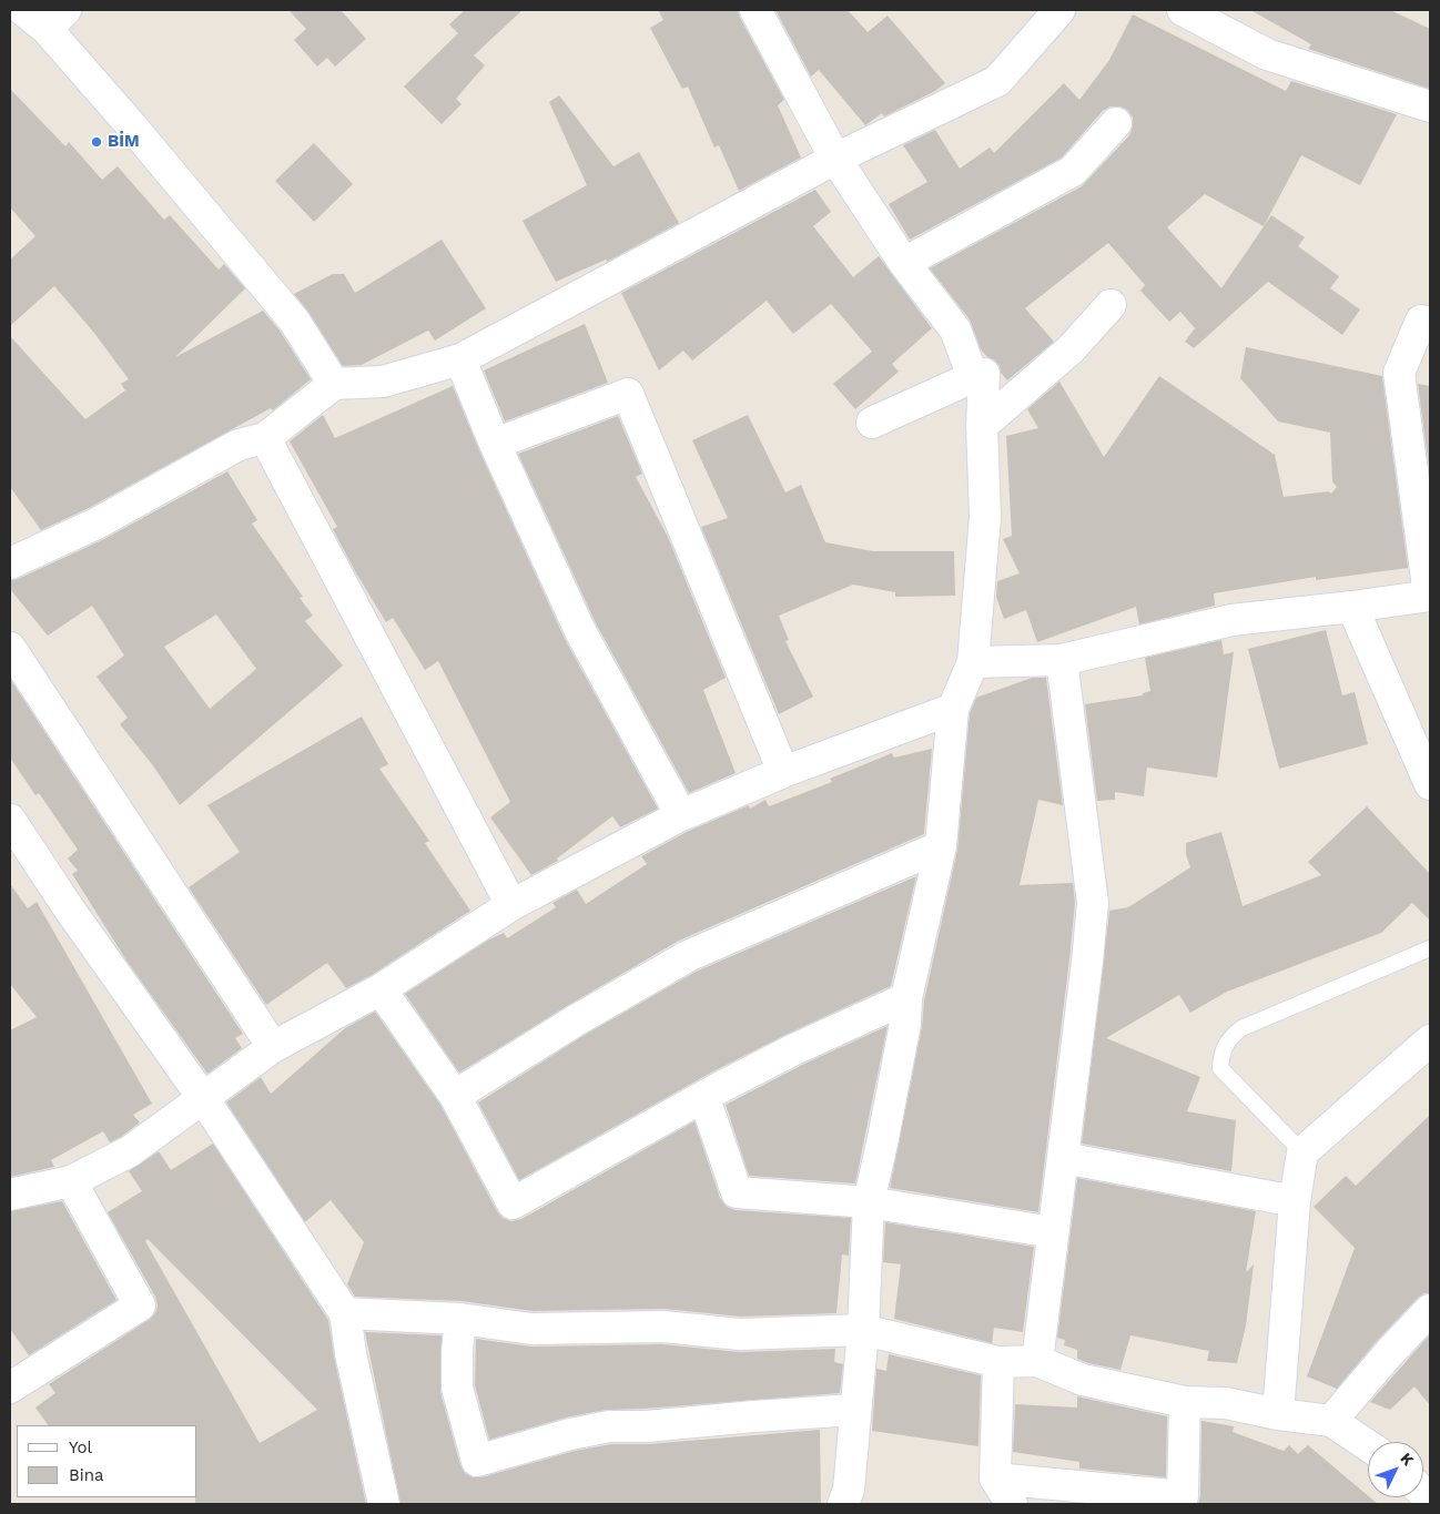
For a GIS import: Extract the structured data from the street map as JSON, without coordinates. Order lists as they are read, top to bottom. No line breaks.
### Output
{"places":["BİM"],"legend":["Yol","Bina"],"north":"top right"}
